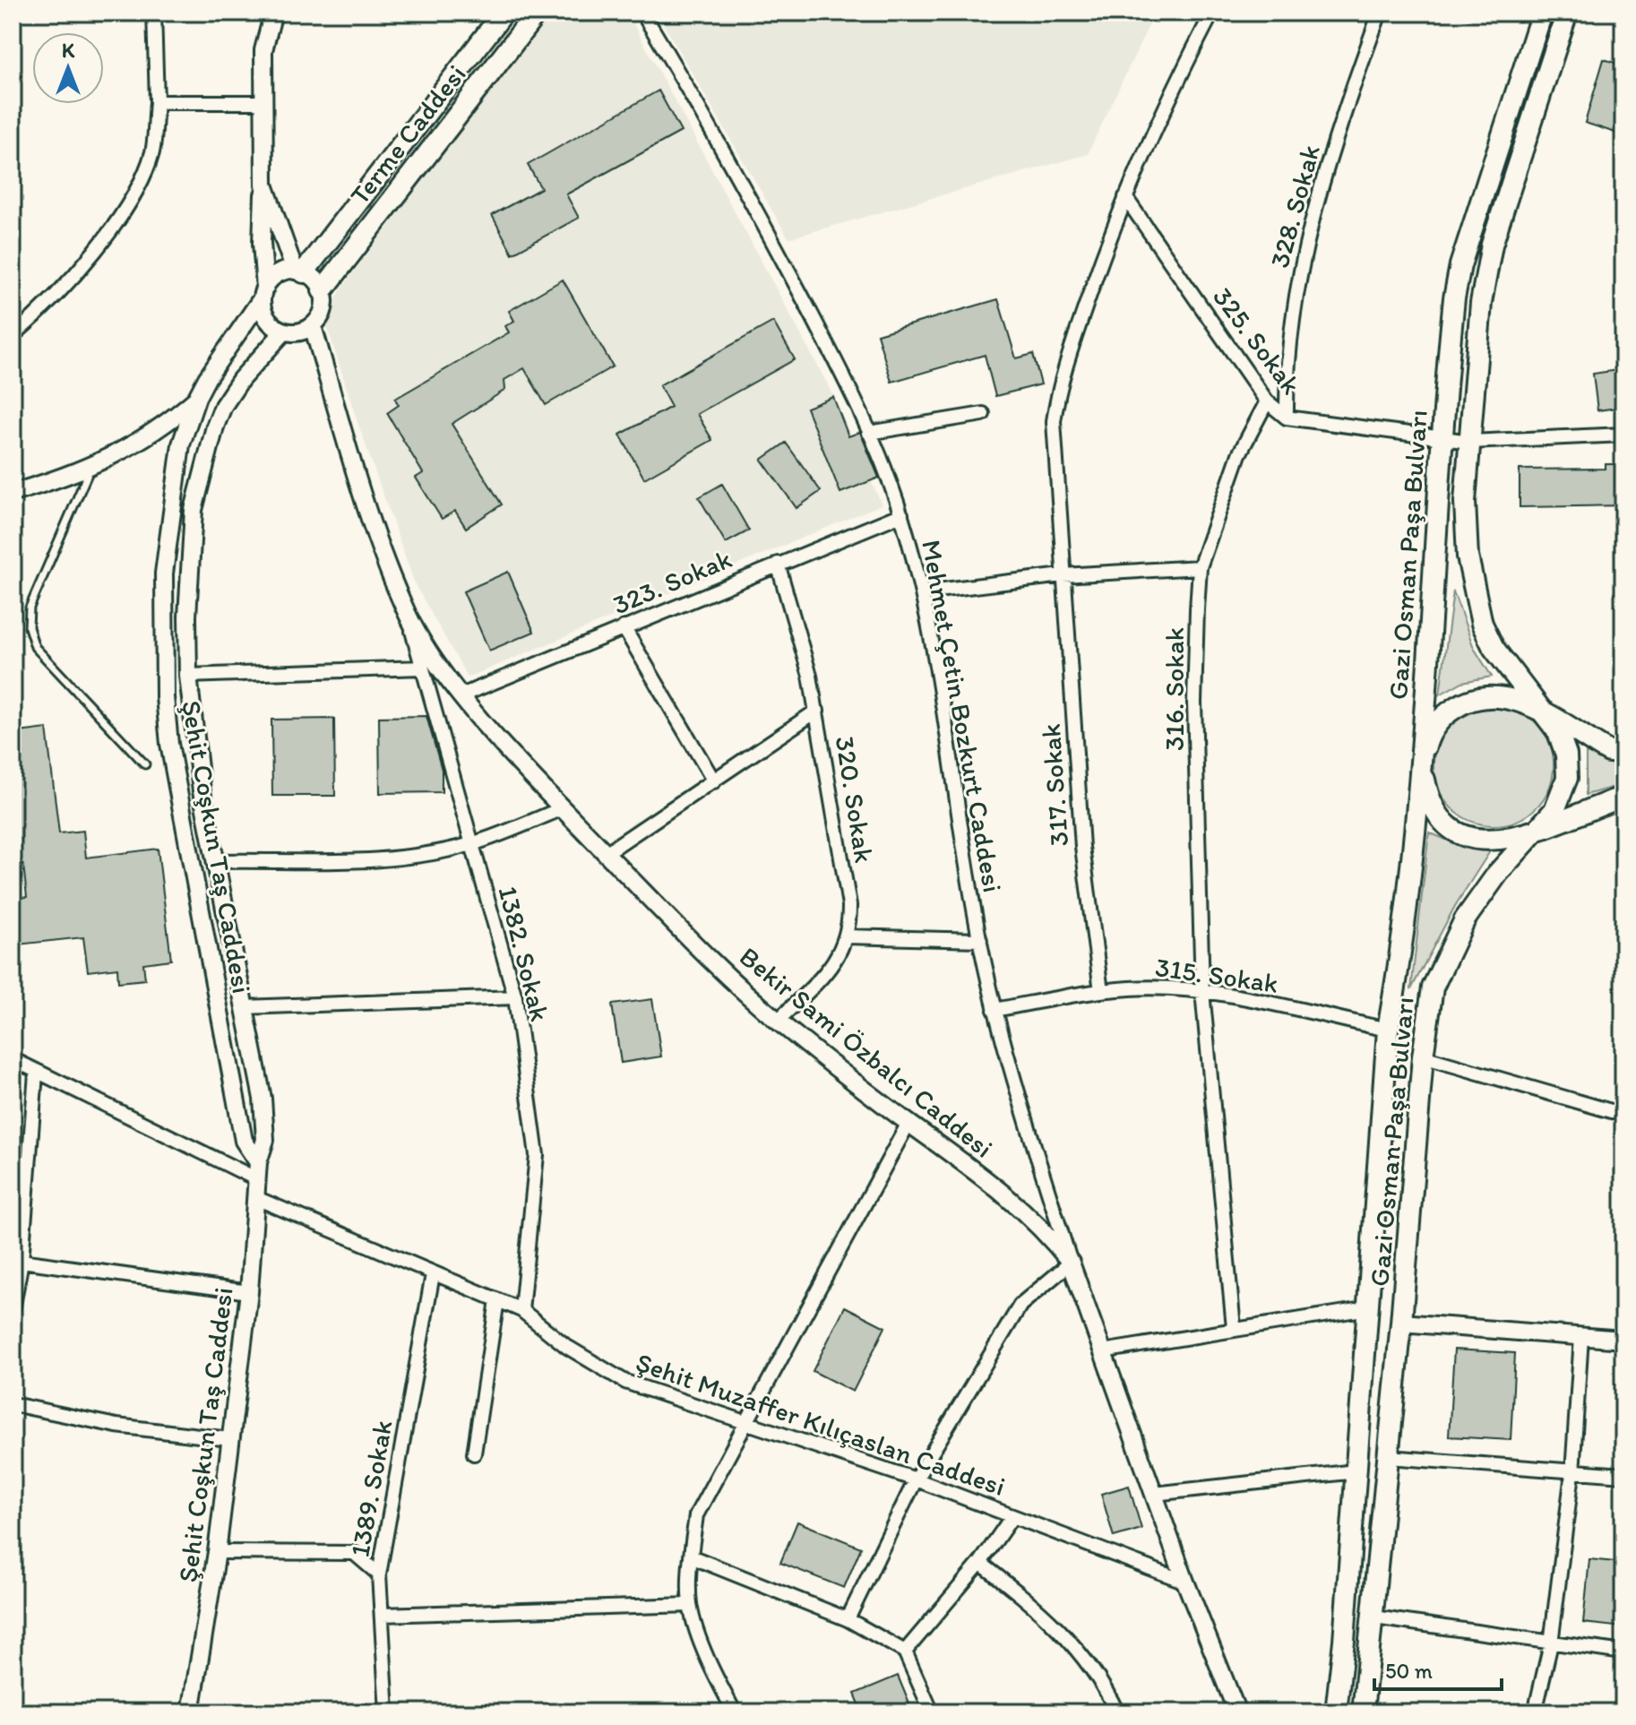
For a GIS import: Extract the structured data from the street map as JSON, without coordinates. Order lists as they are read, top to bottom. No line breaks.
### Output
{"streets":{"main road":["Terme Caddesi","Gazi Osman Paşa Bulvarı"],"street":["328. Sokak","325. Sokak","323. Sokak","316. Sokak","Mehmet Çetin Bozkurt Caddesi","317. Sokak","320. Sokak","Şehit Coşkun Taş Caddesi","1382. Sokak","315. Sokak","Bekir Sami Özbalcı Caddesi","Şehit Muzaffer Kılıçaslan Caddesi","1389. Sokak"]},"crossings":[["Terme Caddesi","Şehit Coşkun Taş Caddesi"],["Terme Caddesi","Bekir Sami Özbalcı Caddesi"],["328. Sokak","325. Sokak"],["325. Sokak","Gazi Osman Paşa Bulvarı"],["325. Sokak","316. Sokak"],["325. Sokak","317. Sokak"],["Gazi Osman Paşa Bulvarı","315. Sokak"],["323. Sokak","Mehmet Çetin Bozkurt Caddesi"],["323. Sokak","320. Sokak"],["323. Sokak","Bekir Sami Özbalcı Caddesi"],["316. Sokak","315. Sokak"],["Mehmet Çetin Bozkurt Caddesi","315. Sokak"],["Mehmet Çetin Bozkurt Caddesi","Bekir Sami Özbalcı Caddesi"],["317. Sokak","315. Sokak"],["320. Sokak","Bekir Sami Özbalcı Caddesi"],["Şehit Coşkun Taş Caddesi","Bekir Sami Özbalcı Caddesi"],["Şehit Coşkun Taş Caddesi","Şehit Muzaffer Kılıçaslan Caddesi"],["1382. Sokak","Bekir Sami Özbalcı Caddesi"],["1382. Sokak","Şehit Muzaffer Kılıçaslan Caddesi"],["Bekir Sami Özbalcı Caddesi","Şehit Muzaffer Kılıçaslan Caddesi"],["Şehit Muzaffer Kılıçaslan Caddesi","1389. Sokak"]],"scale_bar":"50 m","north":"top"}
